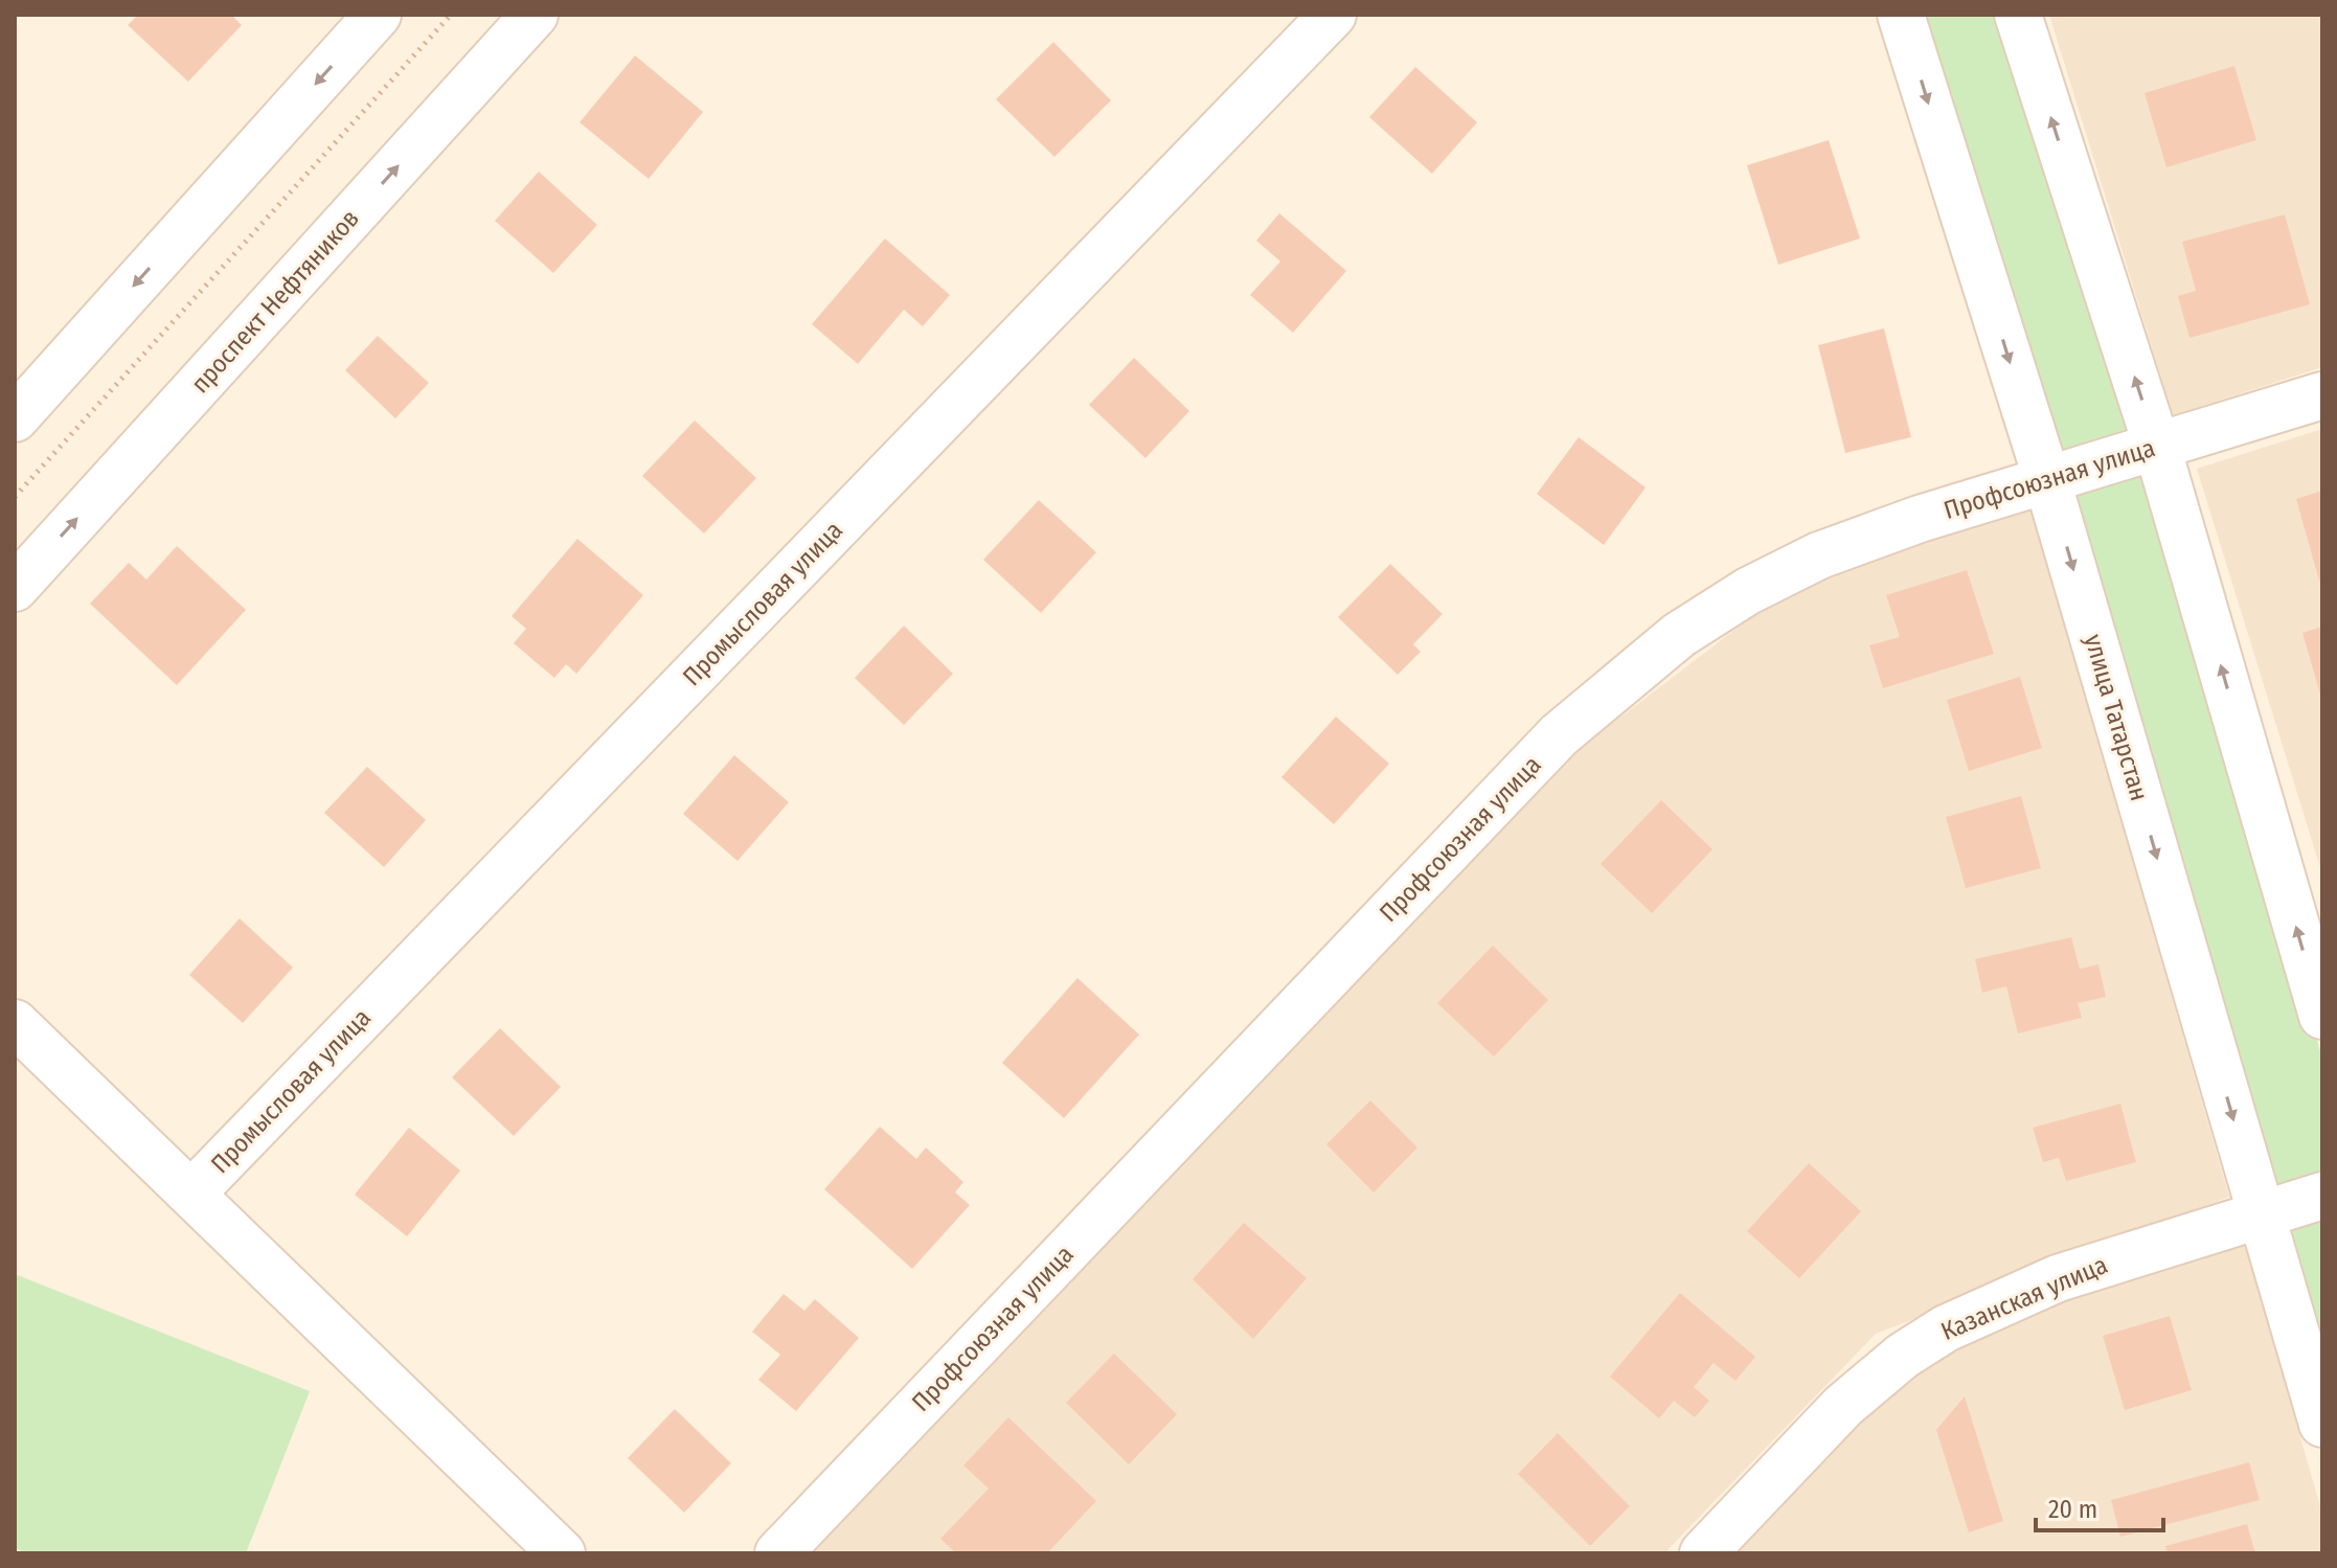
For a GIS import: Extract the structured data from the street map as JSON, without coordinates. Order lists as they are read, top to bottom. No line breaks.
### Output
{"streets":{"street":["проспект Нефтяников","Профсоюзная улица","Промысловая улица","улица Татарстан","Казанская улица"]},"crossings":[["Профсоюзная улица","улица Татарстан"],["улица Татарстан","Казанская улица"]],"scale_bar":"20 m"}
